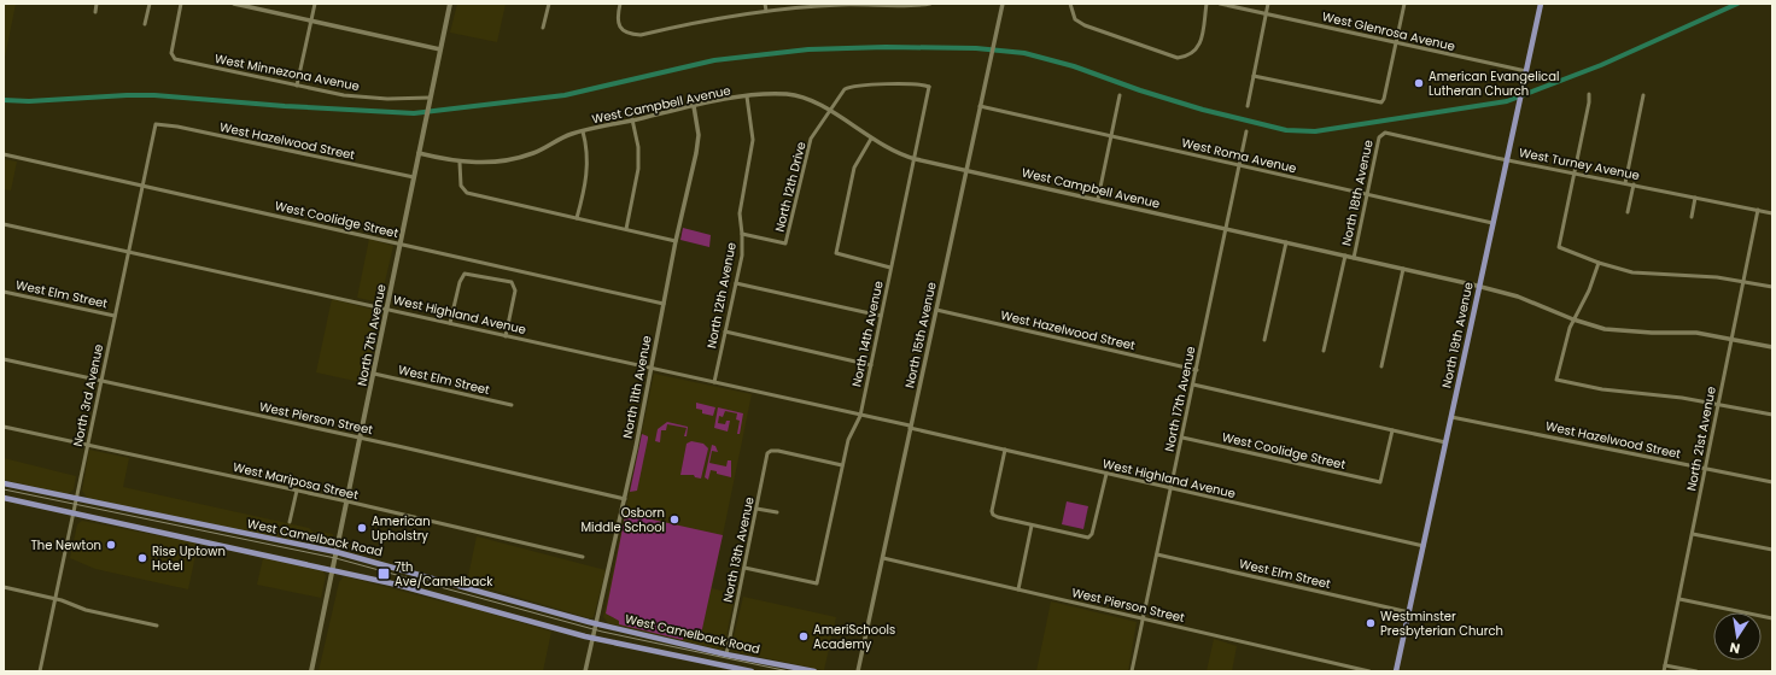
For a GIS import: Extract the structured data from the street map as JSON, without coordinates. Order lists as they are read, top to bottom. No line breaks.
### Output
{"streets":{"main road":["North 7th Avenue","North 19th Avenue","West Camelback Road"],"street":["West Glenrosa Avenue","West Minnezona Avenue","West Campbell Avenue","West Hazelwood Street","West Roma Avenue","West Turney Avenue","North 12th Drive","North 18th Avenue","West Coolidge Street","West Elm Street","North 12th Avenue","West Highland Avenue","North 14th Avenue","North 15th Avenue","North 11th Avenue","North 3rd Avenue","North 17th Avenue","West Pierson Street","North 21st Avenue","West Mariposa Street","North 13th Avenue"]},"crossings":[["West Glenrosa Avenue","North 19th Avenue"],["West Minnezona Avenue","North 7th Avenue"],["West Campbell Avenue","North 12th Drive"],["West Campbell Avenue","North 18th Avenue"],["West Campbell Avenue","North 12th Avenue"],["West Campbell Avenue","North 14th Avenue"],["West Campbell Avenue","North 7th Avenue"],["West Campbell Avenue","North 15th Avenue"],["West Campbell Avenue","North 19th Avenue"],["West Campbell Avenue","North 11th Avenue"],["West Campbell Avenue","North 17th Avenue"],["West Campbell Avenue","North 21st Avenue"],["West Hazelwood Street","North 7th Avenue"],["West Hazelwood Street","North 15th Avenue"],["West Hazelwood Street","North 19th Avenue"],["West Hazelwood Street","North 3rd Avenue"],["West Hazelwood Street","North 17th Avenue"],["West Hazelwood Street","North 21st Avenue"],["West Roma Avenue","North 18th Avenue"],["West Roma Avenue","North 15th Avenue"],["West Roma Avenue","North 19th Avenue"],["West Roma Avenue","North 17th Avenue"],["West Turney Avenue","North 18th Avenue"],["West Turney Avenue","North 19th Avenue"],["West Turney Avenue","North 21st Avenue"],["North 12th Drive","North 12th Avenue"],["North 12th Drive","North 14th Avenue"],["West Coolidge Street","North 7th Avenue"],["West Coolidge Street","North 11th Avenue"],["West Coolidge Street","North 3rd Avenue"],["West Coolidge Street","North 17th Avenue"],["West Elm Street","North 7th Avenue"],["West Elm Street","North 19th Avenue"],["West Elm Street","North 3rd Avenue"],["West Elm Street","North 17th Avenue"],["North 12th Avenue","West Highland Avenue"],["West Highland Avenue","North 14th Avenue"],["West Highland Avenue","North 7th Avenue"],["West Highland Avenue","North 15th Avenue"],["West Highland Avenue","North 19th Avenue"],["West Highland Avenue","North 11th Avenue"],["West Highland Avenue","North 3rd Avenue"],["West Highland Avenue","North 17th Avenue"],["North 14th Avenue","North 13th Avenue"],["North 7th Avenue","West Pierson Street"],["North 7th Avenue","West Mariposa Street"],["North 7th Avenue","West Camelback Road"],["North 15th Avenue","West Pierson Street"],["North 11th Avenue","West Pierson Street"],["North 11th Avenue","West Camelback Road"],["North 3rd Avenue","West Pierson Street"],["North 3rd Avenue","West Mariposa Street"],["North 3rd Avenue","West Camelback Road"],["North 17th Avenue","West Pierson Street"],["West Camelback Road","North 13th Avenue"]],"places":{"other":["American Evangelical Lutheran Church","Osborn Middle School","American Upholstry","The Newton","Rise Uptown Hotel","Westminster Presbyterian Church","AmeriSchools Academy"],"transit":["7th Ave/Camelback"]},"north":"bottom"}
